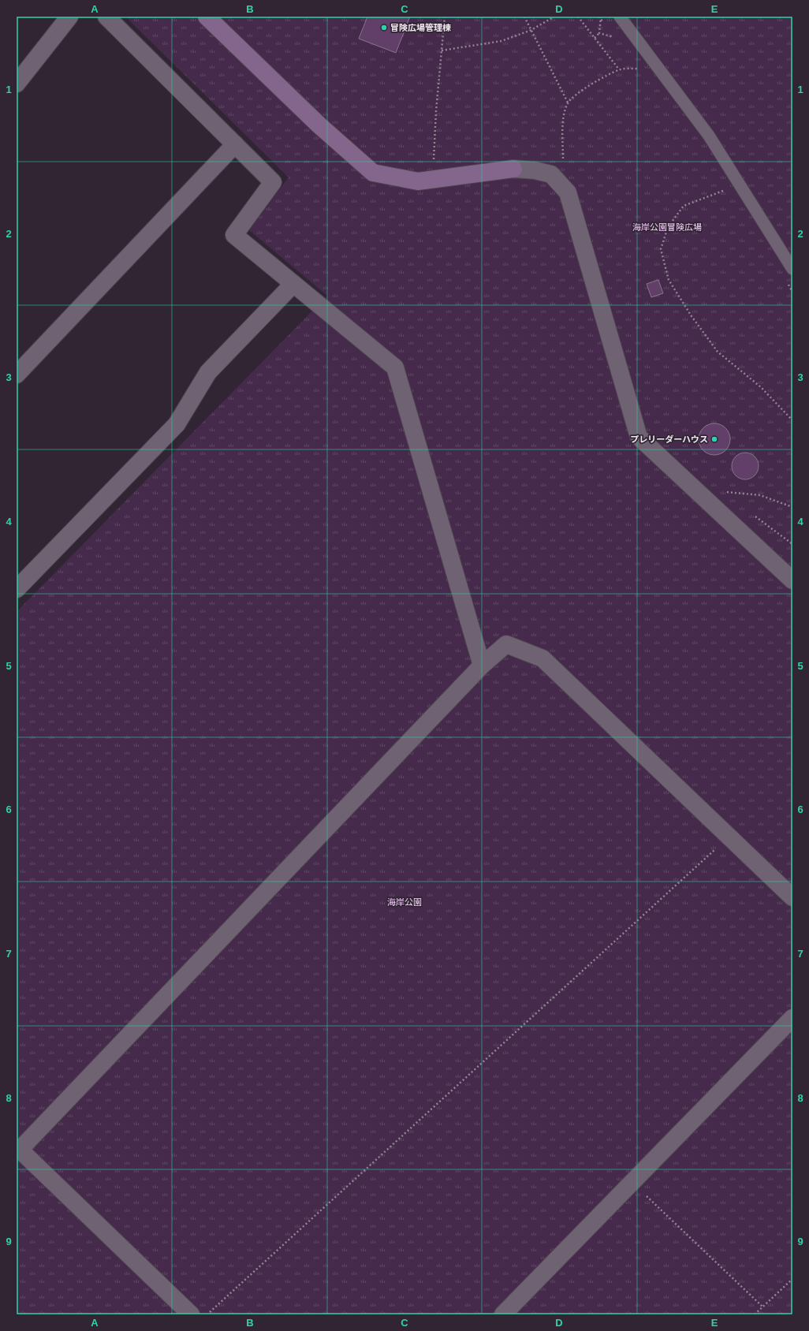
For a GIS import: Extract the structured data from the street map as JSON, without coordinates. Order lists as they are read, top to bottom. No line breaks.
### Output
{"parks":["海岸公園冒険広場","海岸公園"],"places":["冒険広場管理棟","プレリーダーハウス"],"grid":{"columns":["A","B","C","D","E"],"rows":["1","2","3","4","5","6","7","8","9"]}}
